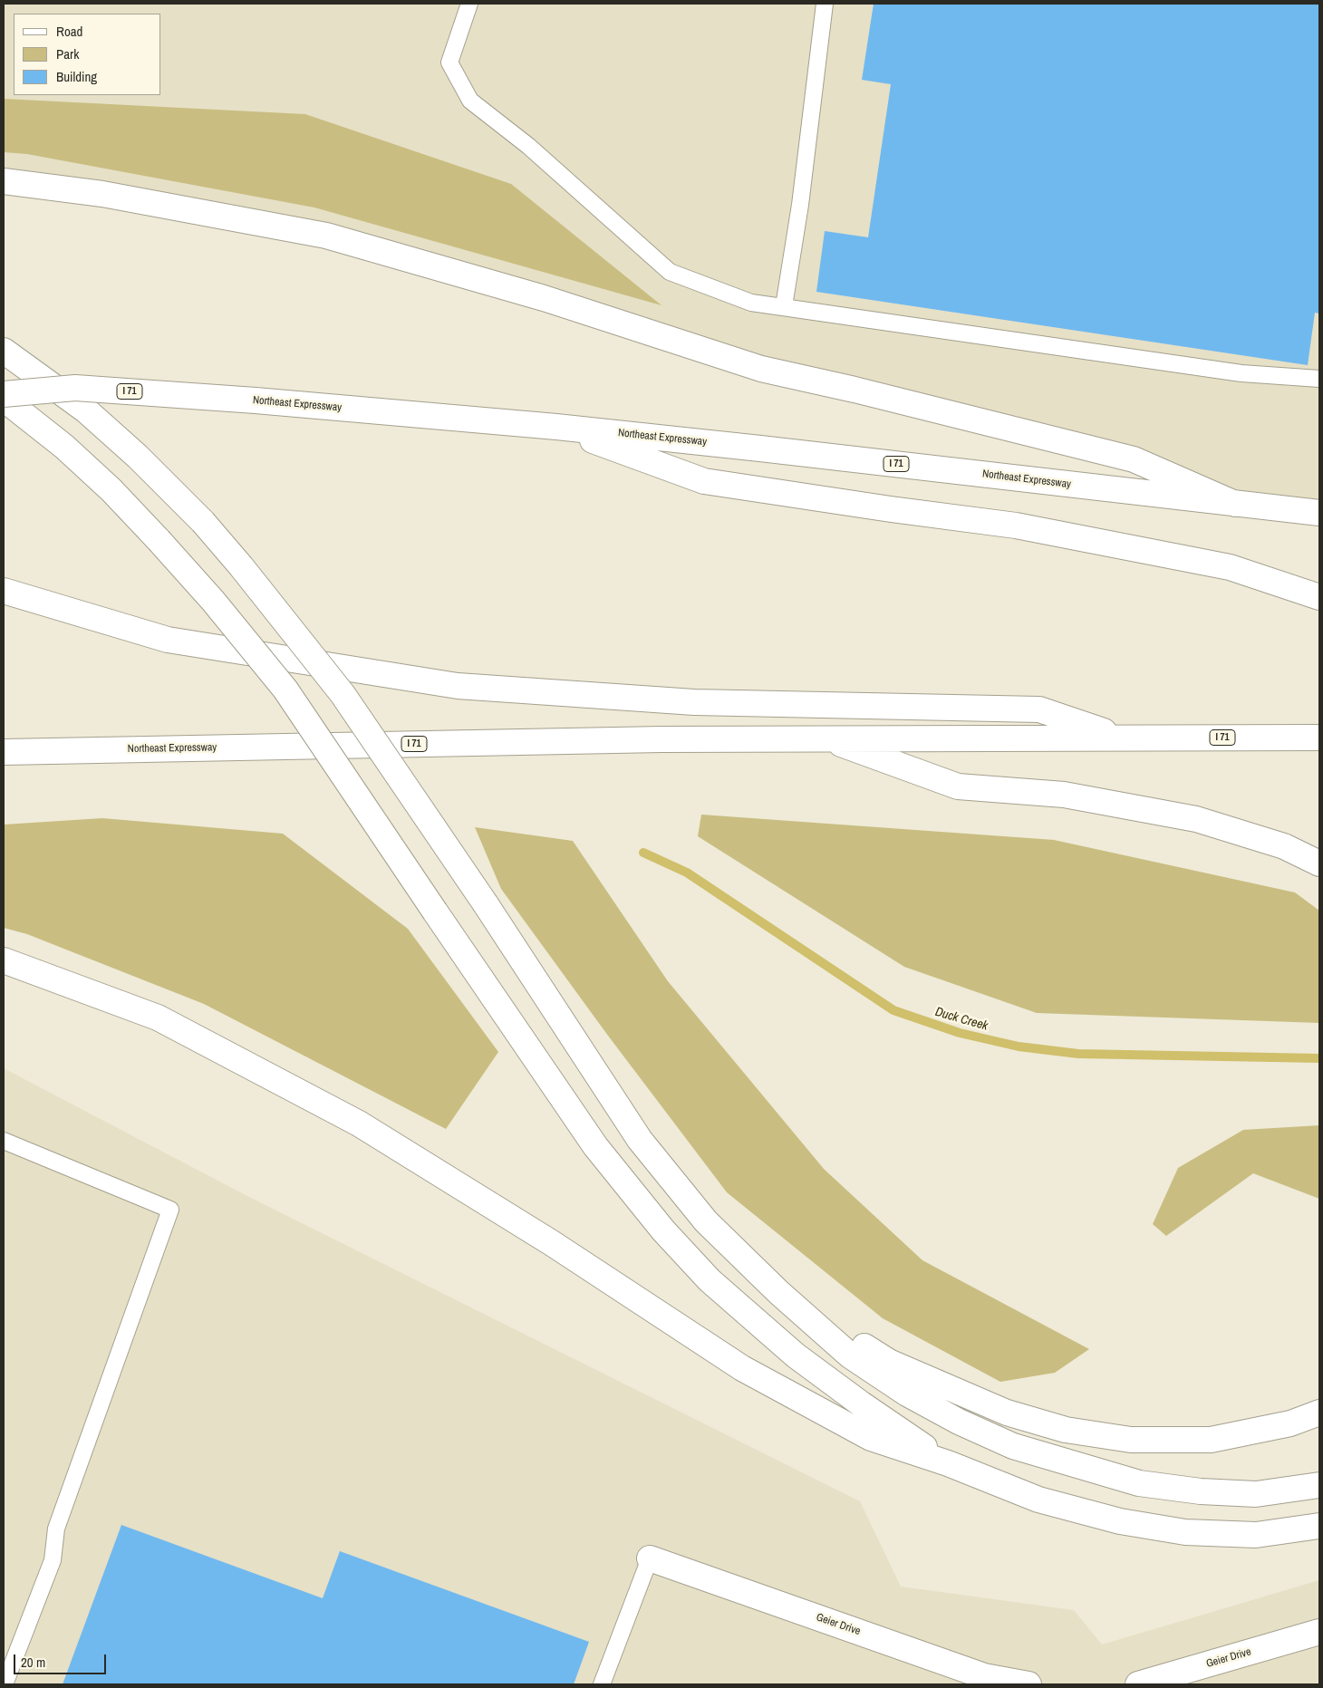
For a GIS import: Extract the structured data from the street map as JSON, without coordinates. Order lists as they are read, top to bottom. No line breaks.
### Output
{"streets":{"main road":["I 71","Northeast Expressway","Geier Drive"]},"water":["Duck Creek"],"legend":["Road","Park","Building"],"scale_bar":"20 m"}
